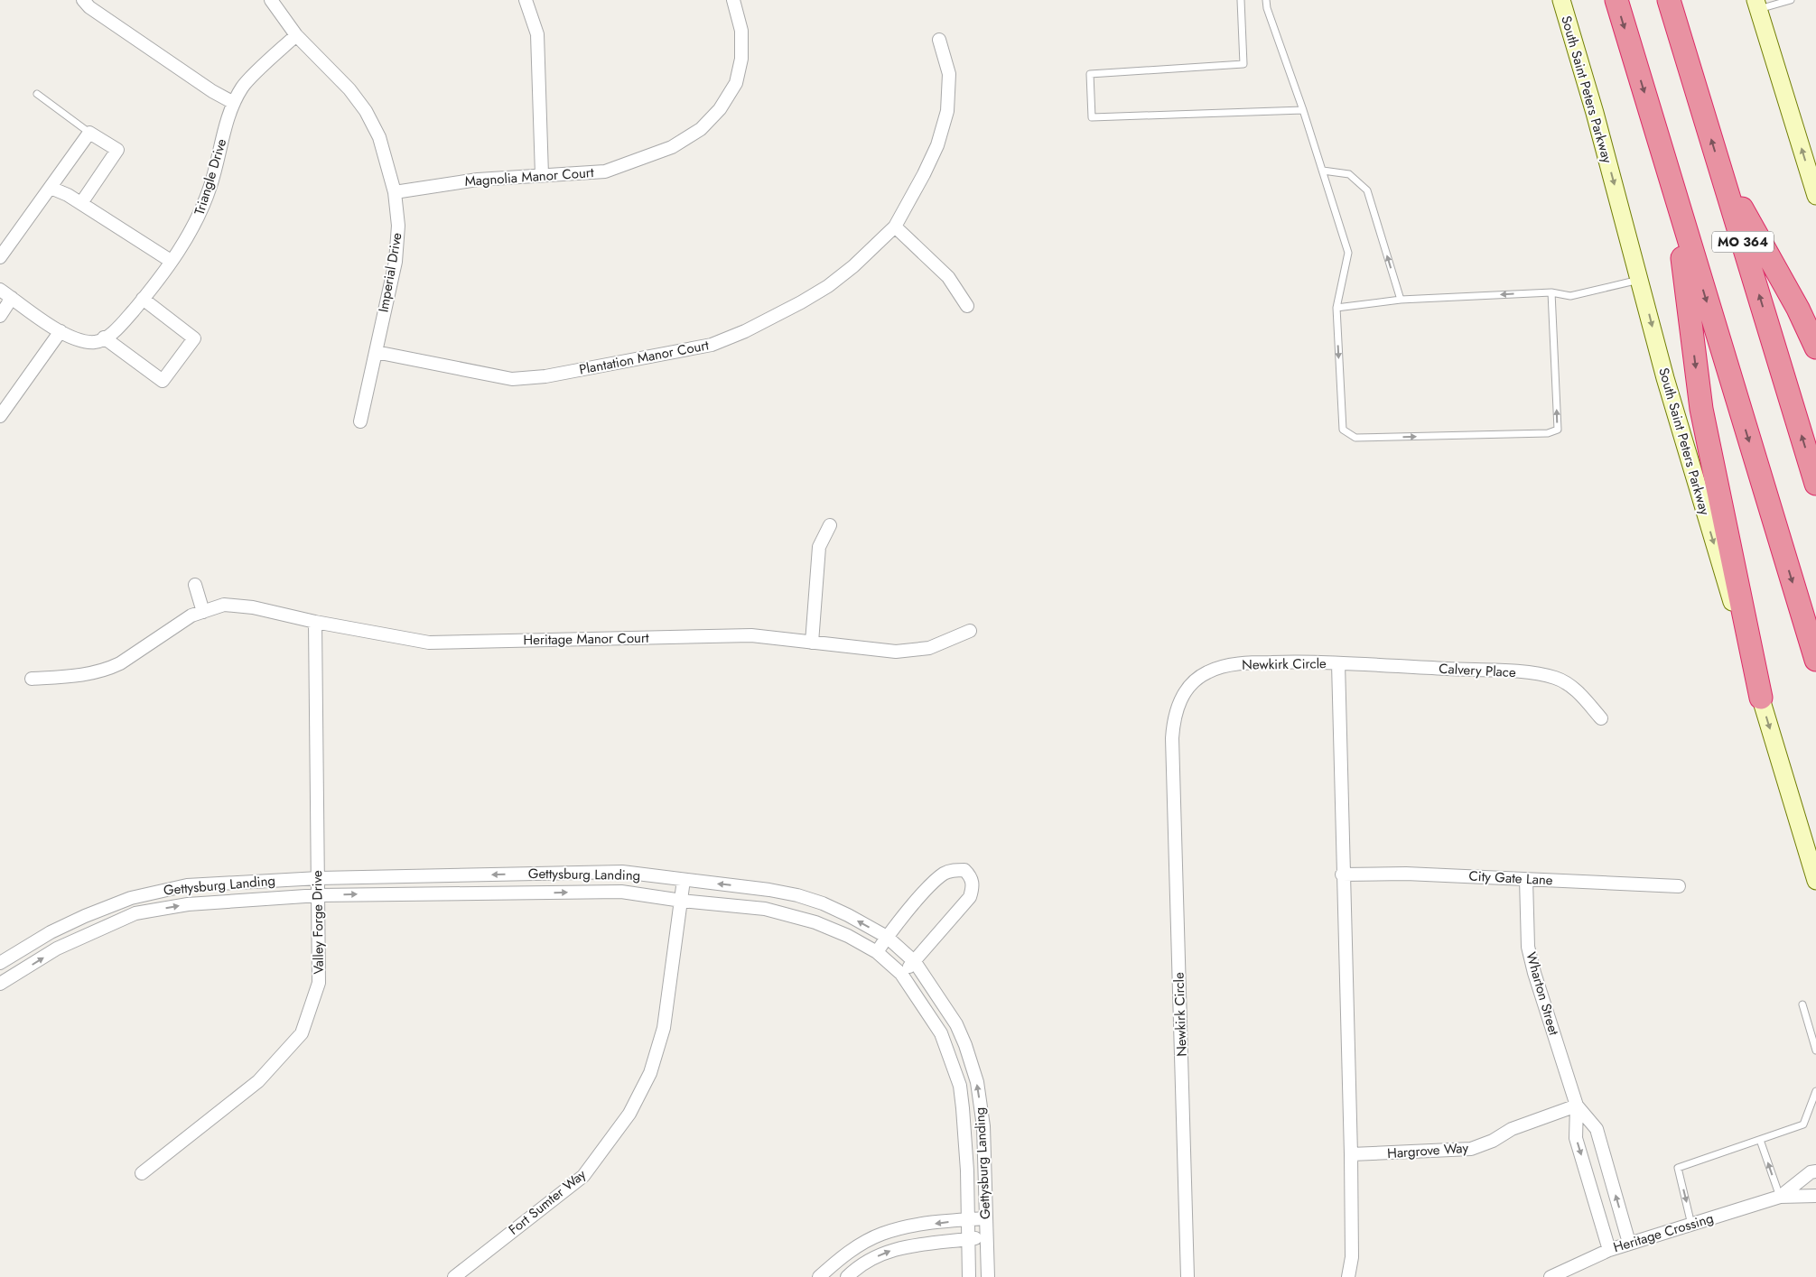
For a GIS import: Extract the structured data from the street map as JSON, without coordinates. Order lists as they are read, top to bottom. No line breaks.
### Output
{"streets":{"highway":["MO 364"],"main road":["South Saint Peters Parkway"],"street":["Triangle Drive","Magnolia Manor Court","Imperial Drive","Plantation Manor Court","Heritage Manor Court","Newkirk Circle","Calvery Place","Gettysburg Landing","City Gate Lane","Valley Forge Drive","Wharton Street","Hargrove Way","Fort Sumter Way","Heritage Crossing"]},"crossings":[["Triangle Drive","Imperial Drive"],["Magnolia Manor Court","Imperial Drive"],["Imperial Drive","Plantation Manor Court"],["Heritage Manor Court","Valley Forge Drive"],["Newkirk Circle","Calvery Place"],["Newkirk Circle","City Gate Lane"],["Newkirk Circle","Hargrove Way"],["Gettysburg Landing","Valley Forge Drive"],["Gettysburg Landing","Fort Sumter Way"],["City Gate Lane","Wharton Street"],["Wharton Street","Hargrove Way"],["Wharton Street","Heritage Crossing"]],"one_way":["South Saint Peters Parkway"]}
